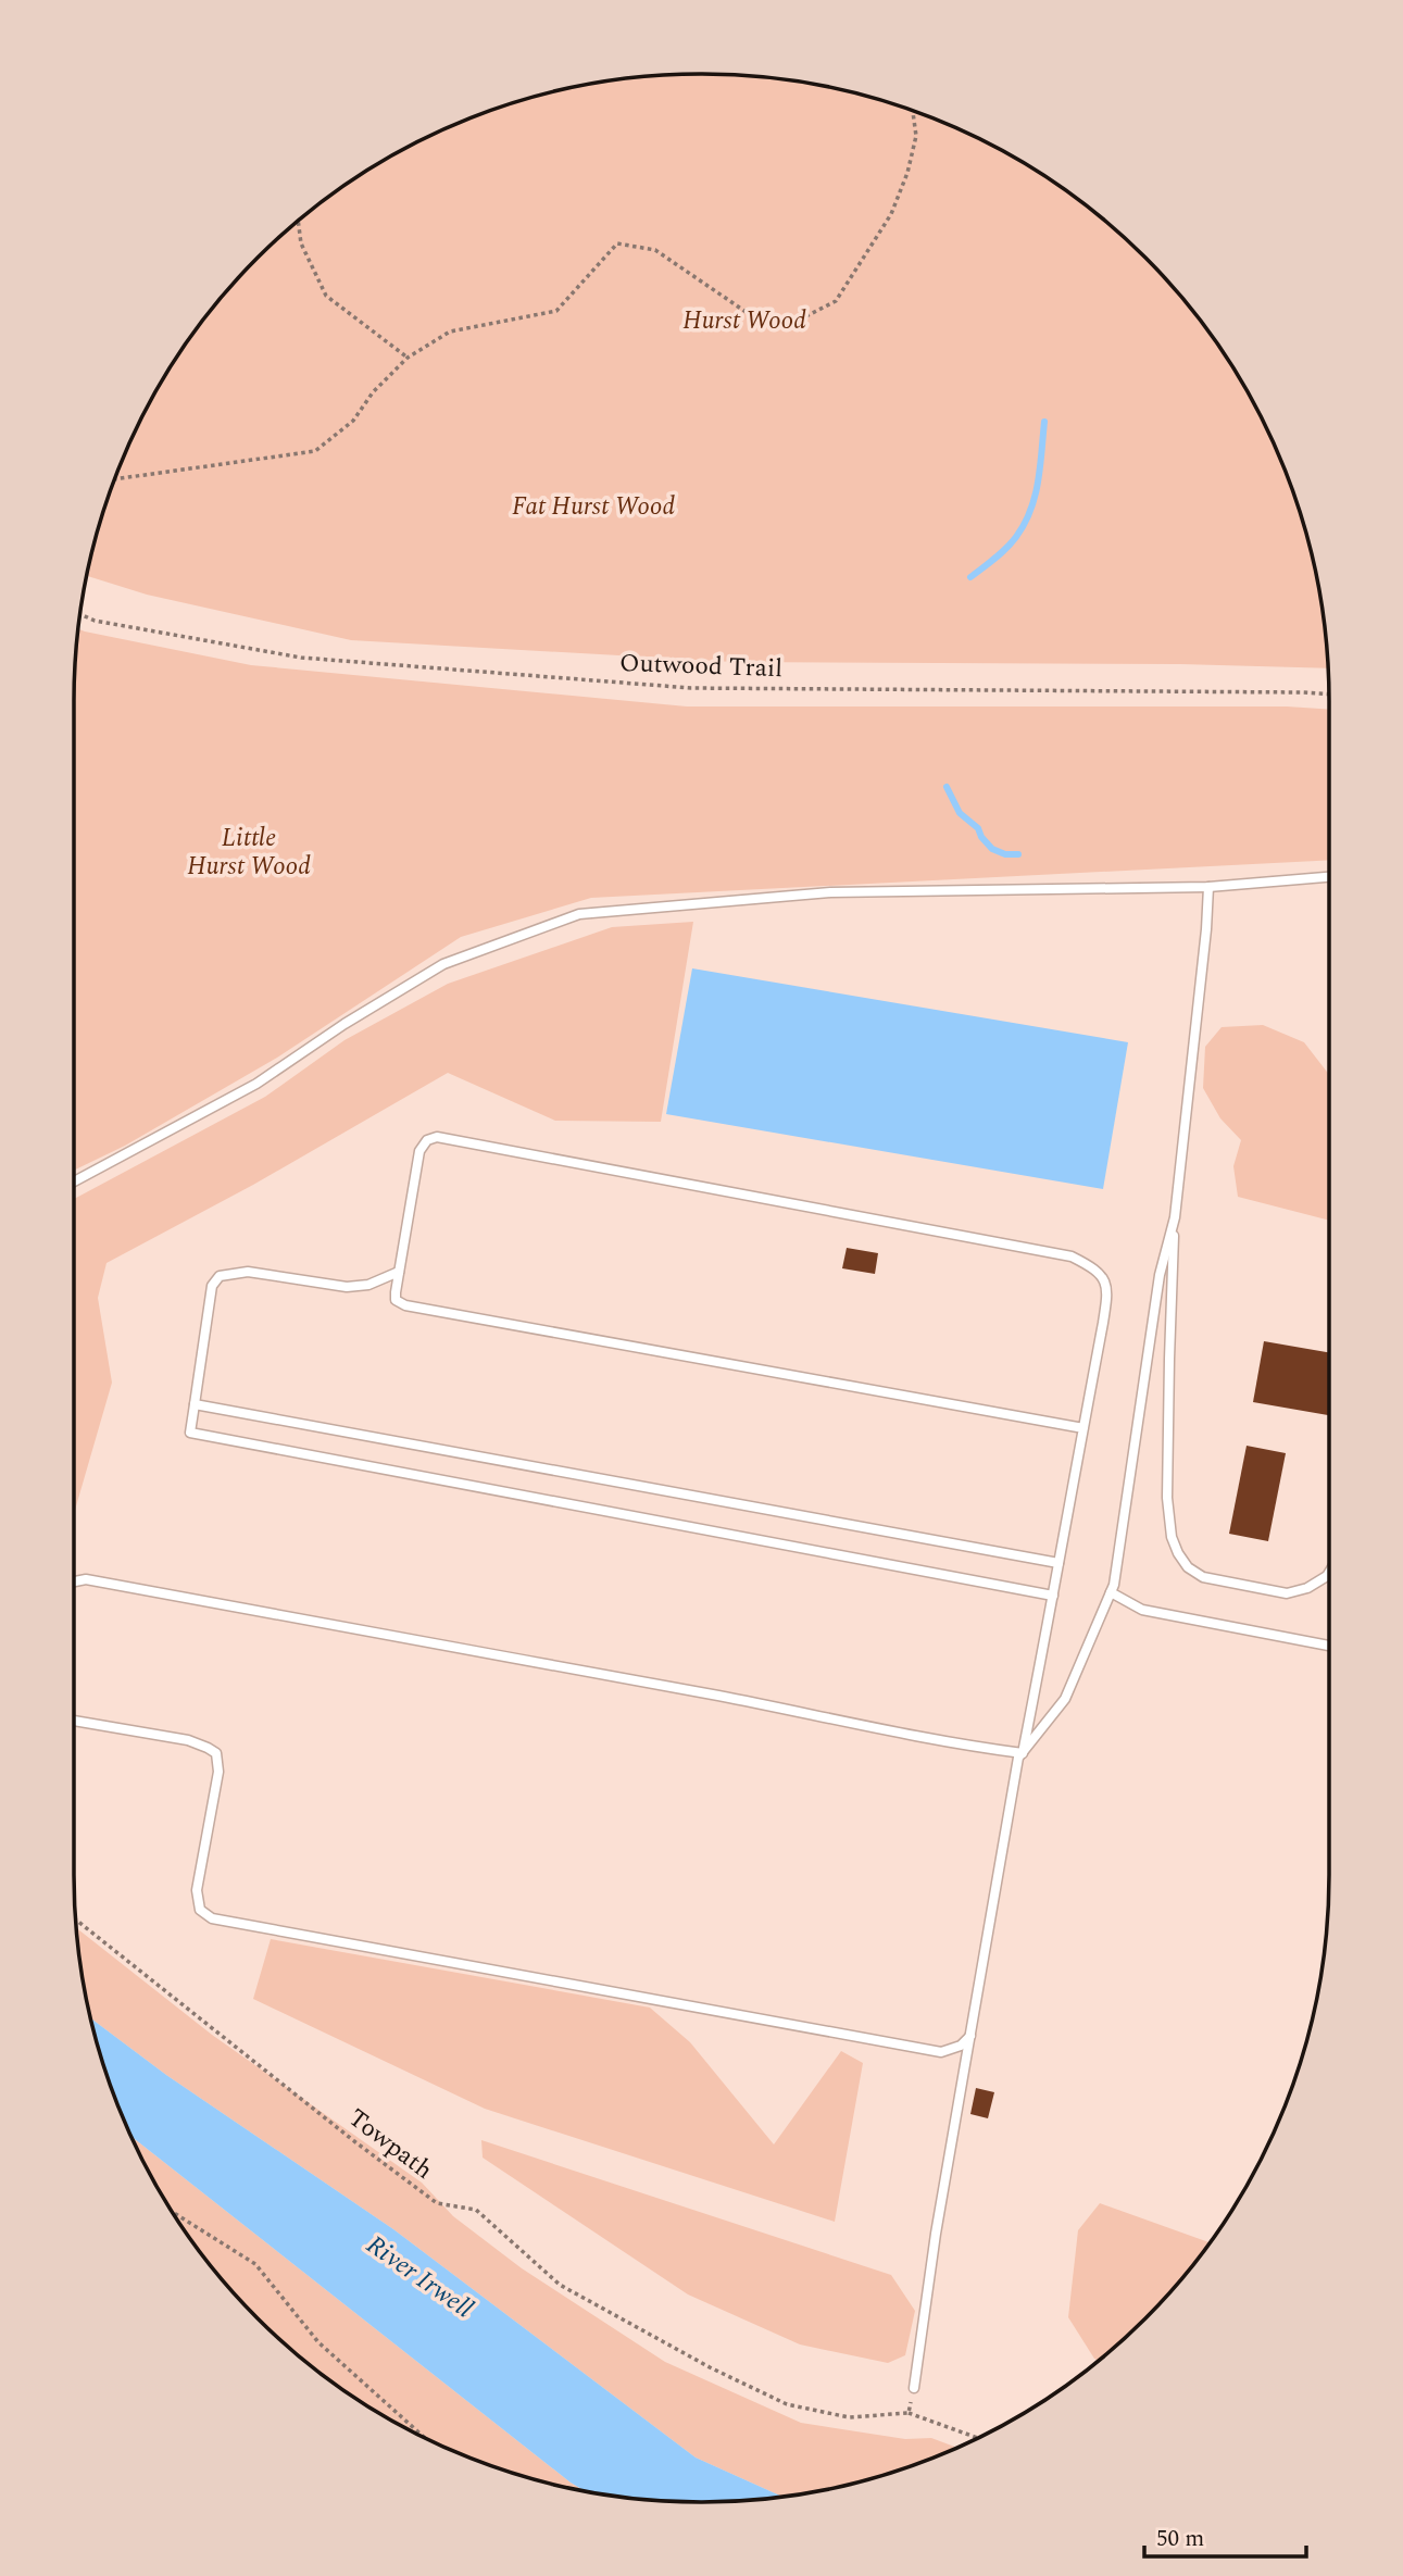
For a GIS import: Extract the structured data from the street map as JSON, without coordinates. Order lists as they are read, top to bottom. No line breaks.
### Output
{"streets":{"path":["Outwood Trail","Towpath"]},"water":["River Irwell"],"parks":["Hurst Wood","Fat Hurst Wood","Little Hurst Wood"],"scale_bar":"50 m"}
